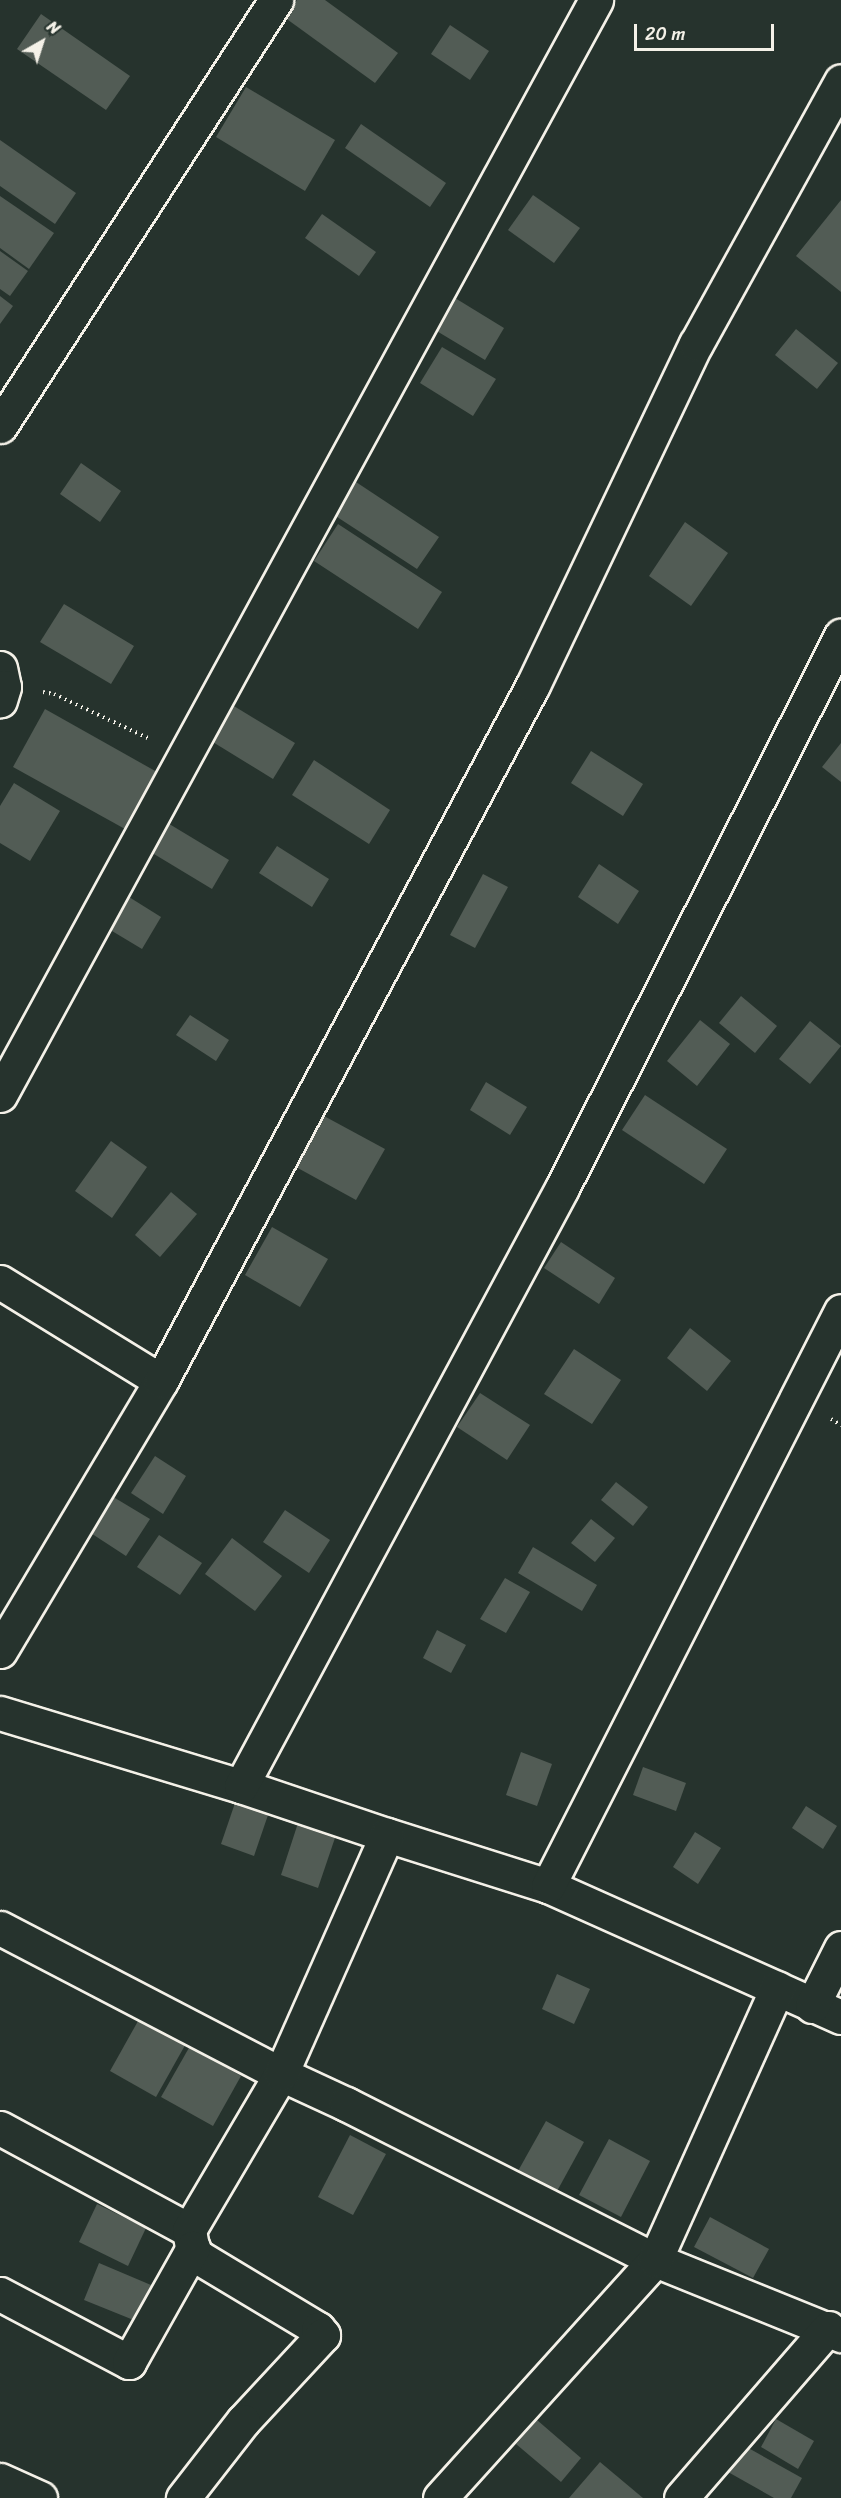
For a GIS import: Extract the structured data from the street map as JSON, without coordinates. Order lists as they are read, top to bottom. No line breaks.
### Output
{"scale_bar":"20 m","north":"top right"}
